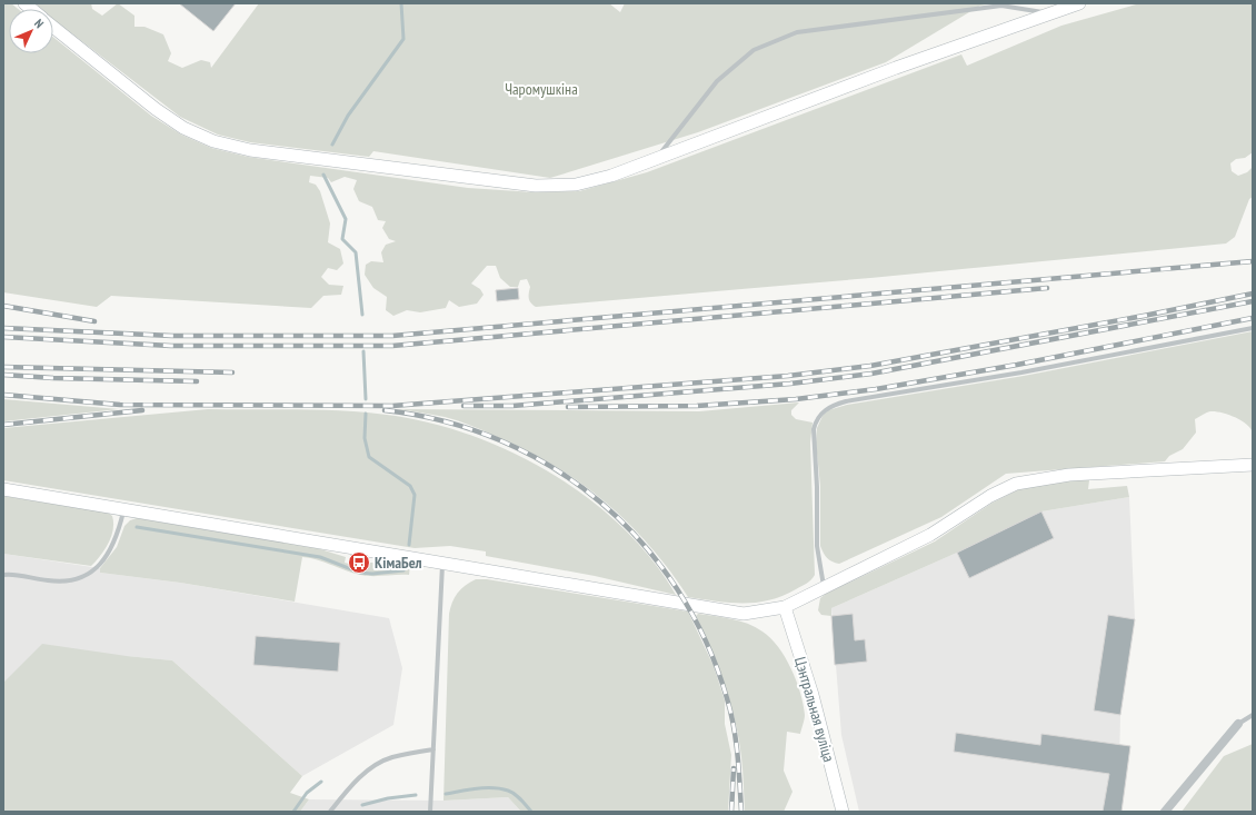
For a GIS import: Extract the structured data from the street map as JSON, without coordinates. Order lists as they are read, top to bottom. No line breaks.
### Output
{"streets":{"street":["Цэнтральная вуліца"]},"parks":["Чаромушкіна"],"places":{"bus stop":["КімаБел"]},"north":"top right"}
